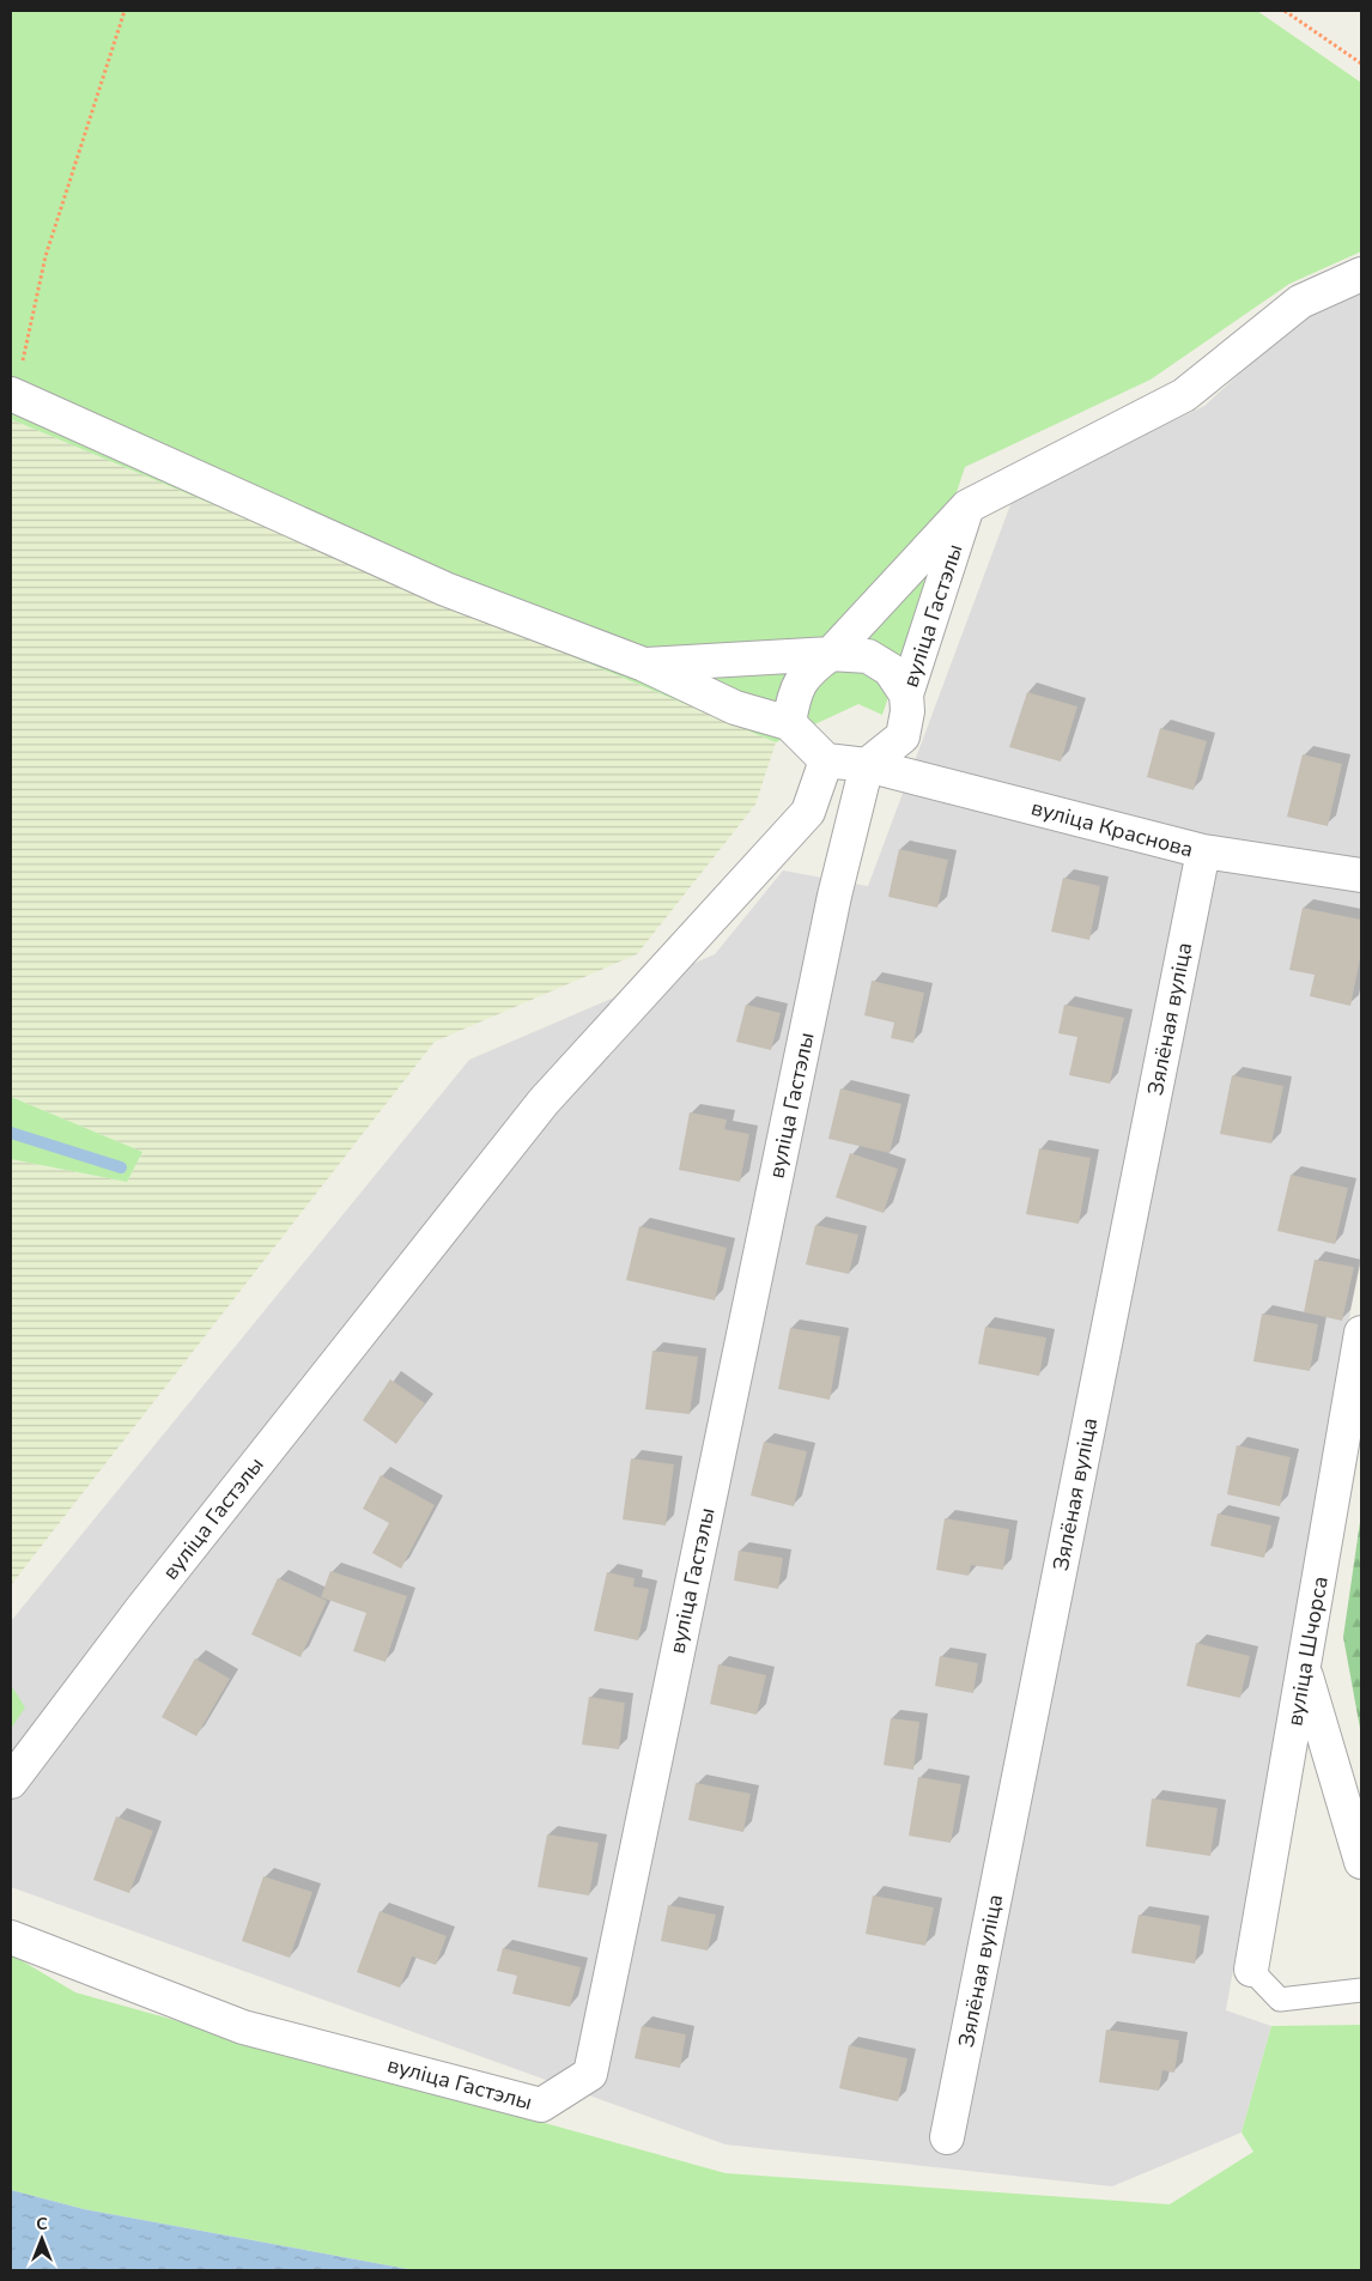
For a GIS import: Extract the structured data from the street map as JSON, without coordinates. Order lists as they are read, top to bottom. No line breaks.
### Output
{"streets":{"street":["вуліца Гастэлы","вуліца Краснова","Зялёная вуліца","вуліца Шчорса"]},"crossings":[["вуліца Гастэлы","вуліца Краснова"],["вуліца Краснова","Зялёная вуліца"]],"north":"top"}
